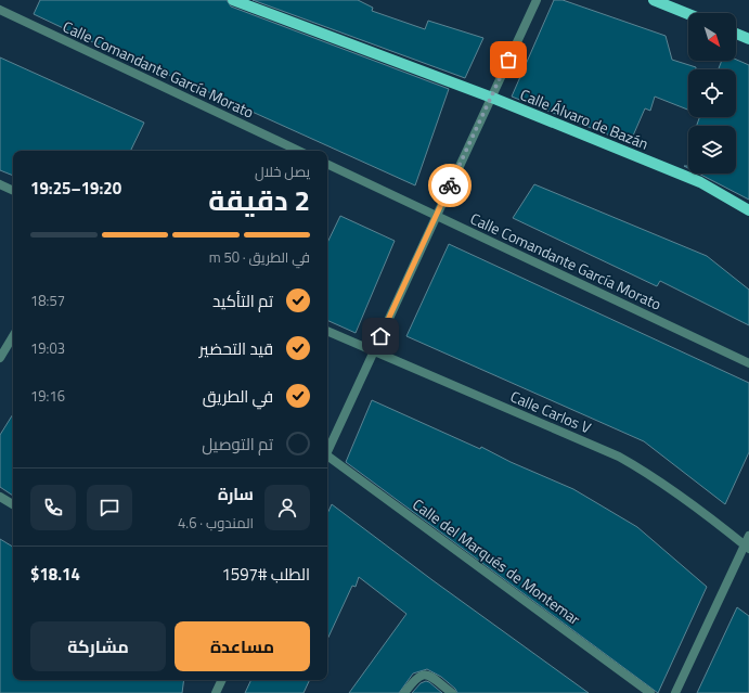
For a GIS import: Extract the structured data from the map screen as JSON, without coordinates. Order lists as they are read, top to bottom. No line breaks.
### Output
{"streets":{"main road":["Calle Álvaro de Bazán"],"street":["Calle Comandante García Morato","Calle Carlos V","Calle del Marqués de Montemar"]},"north":"bottom right","page":{"heading":["2 دقيقة","يصل خلال","19:20–19:25"],"panel":["سارة","المندوب · 4.6","الطلب #1597","$18.14"],"bar":"في الطريق · 50 m","list":[["تم التأكيد","18:57"],["قيد التحضير","19:03"],["في الطريق","19:16"],"تم التوصيل"],"buttons":["مساعدة","مشاركة"]}}
